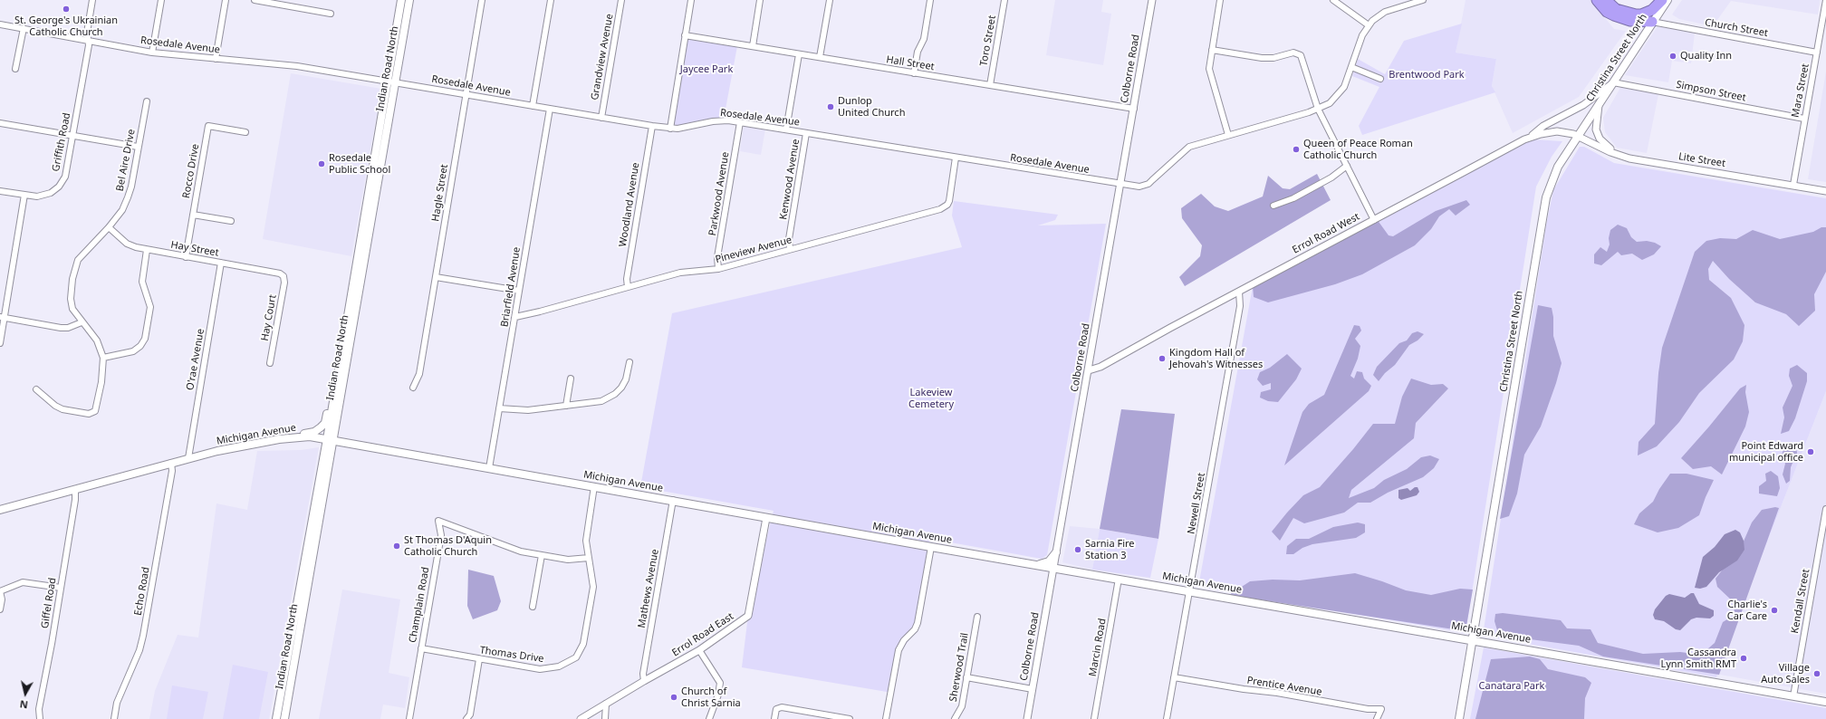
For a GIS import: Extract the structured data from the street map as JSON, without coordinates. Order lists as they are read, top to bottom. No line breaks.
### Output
{"streets":{"main road":["Christina Street North","Indian Road North","Michigan Avenue"],"street":["Church Street","Toro Street","Rosedale Avenue","Grandview Avenue","Hall Street","Colborne Road","Mara Street","Simpson Street","Griffith Road","Bel Aire Drive","Lite Street","Rocco Drive","Kenwood Avenue","Hagle Street","Parkwood Avenue","Woodland Avenue","Errol Road West","Hay Street","Pineview Avenue","Briarfield Avenue","Hay Court","O'rae Avenue","Newell Street","Mathews Avenue","Echo Road","Kendall Street","Giffel Road","Champlain Road","Errol Road East","Marcin Road","Thomas Drive","Sherwood Trail","Prentice Avenue"]},"crossings":[["Church Street","Christina Street North"],["Church Street","Mara Street"],["Toro Street","Hall Street"],["Rosedale Avenue","Grandview Avenue"],["Rosedale Avenue","Indian Road North"],["Rosedale Avenue","Colborne Road"],["Rosedale Avenue","Griffith Road"],["Rosedale Avenue","Kenwood Avenue"],["Rosedale Avenue","Hagle Street"],["Rosedale Avenue","Parkwood Avenue"],["Rosedale Avenue","Woodland Avenue"],["Rosedale Avenue","Pineview Avenue"],["Rosedale Avenue","Briarfield Avenue"],["Christina Street North","Simpson Street"],["Christina Street North","Lite Street"],["Christina Street North","Errol Road West"],["Christina Street North","Michigan Avenue"],["Hall Street","Colborne Road"],["Indian Road North","Michigan Avenue"],["Colborne Road","Errol Road West"],["Colborne Road","Michigan Avenue"],["Mara Street","Simpson Street"],["Mara Street","Lite Street"],["Bel Aire Drive","Hay Street"],["Lite Street","Errol Road West"],["Rocco Drive","Hay Street"],["Kenwood Avenue","Pineview Avenue"],["Parkwood Avenue","Pineview Avenue"],["Woodland Avenue","Pineview Avenue"],["Errol Road West","Newell Street"],["Hay Street","Hay Court"],["Hay Street","O'rae Avenue"],["Pineview Avenue","Briarfield Avenue"],["Briarfield Avenue","Michigan Avenue"],["O'rae Avenue","Michigan Avenue"],["Michigan Avenue","Newell Street"],["Michigan Avenue","Mathews Avenue"],["Michigan Avenue","Echo Road"],["Michigan Avenue","Kendall Street"],["Michigan Avenue","Giffel Road"],["Michigan Avenue","Errol Road East"],["Michigan Avenue","Marcin Road"],["Michigan Avenue","Thomas Drive"],["Newell Street","Prentice Avenue"],["Mathews Avenue","Errol Road East"],["Champlain Road","Thomas Drive"]],"parks":["Jaycee Park","Brentwood Park","Lakeview Cemetery","Canatara Park"],"places":["St. George's Ukrainian Catholic Church","Quality Inn","Dunlop United Church","Queen of Peace Roman Catholic Church","Rosedale Public School","Kingdom Hall of Jehovah's Witnesses","Point Edward municipal office","St Thomas D'Aquin Catholic Church","Sarnia Fire Station 3","Charlie's Car Care","Cassandra Lynn Smith RMT","Village Auto Sales","Church of Christ Sarnia"],"north":"bottom"}
